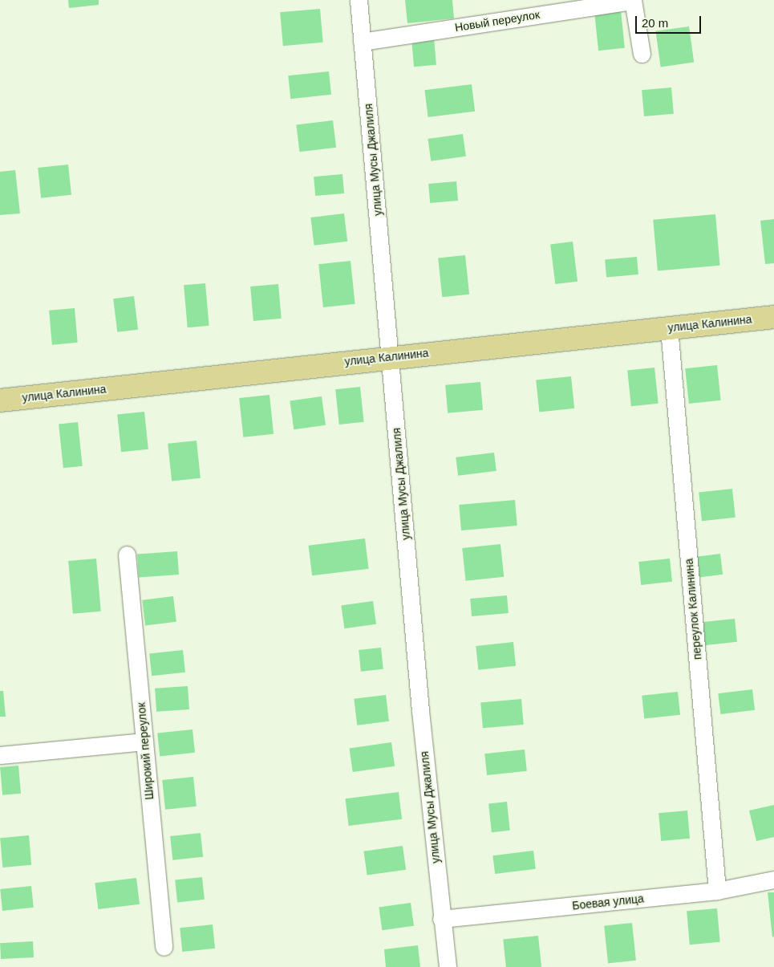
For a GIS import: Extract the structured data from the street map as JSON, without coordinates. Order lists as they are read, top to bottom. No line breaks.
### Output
{"streets":{"main road":["улица Калинина"],"street":["Новый переулок","улица Мусы Джалиля","переулок Калинина","Широкий переулок","Боевая улица"]},"crossings":[["Новый переулок","улица Мусы Джалиля"],["улица Мусы Джалиля","улица Калинина"],["улица Мусы Джалиля","Боевая улица"],["улица Калинина","переулок Калинина"],["переулок Калинина","Боевая улица"]],"scale_bar":"20 m"}
